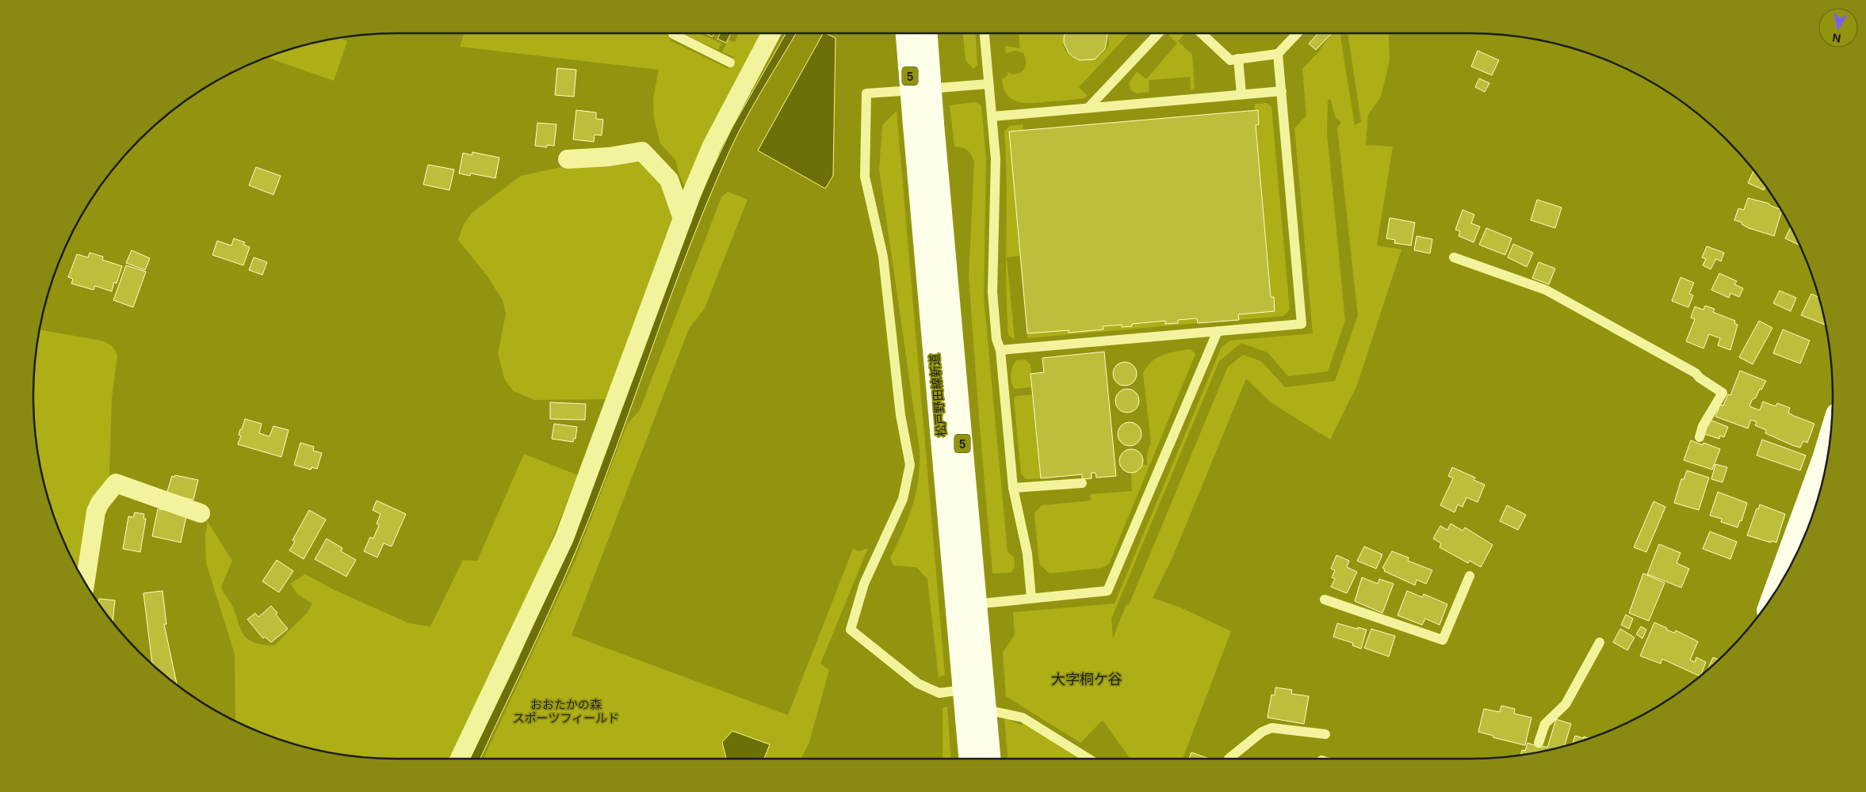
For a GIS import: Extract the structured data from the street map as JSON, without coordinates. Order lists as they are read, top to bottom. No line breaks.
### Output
{"streets":{"main road":["5","松戸野田線新道"]},"districts":["大字桐ケ谷"],"parks":["おおたかの森 スポーツフィールド"],"north":"bottom"}
